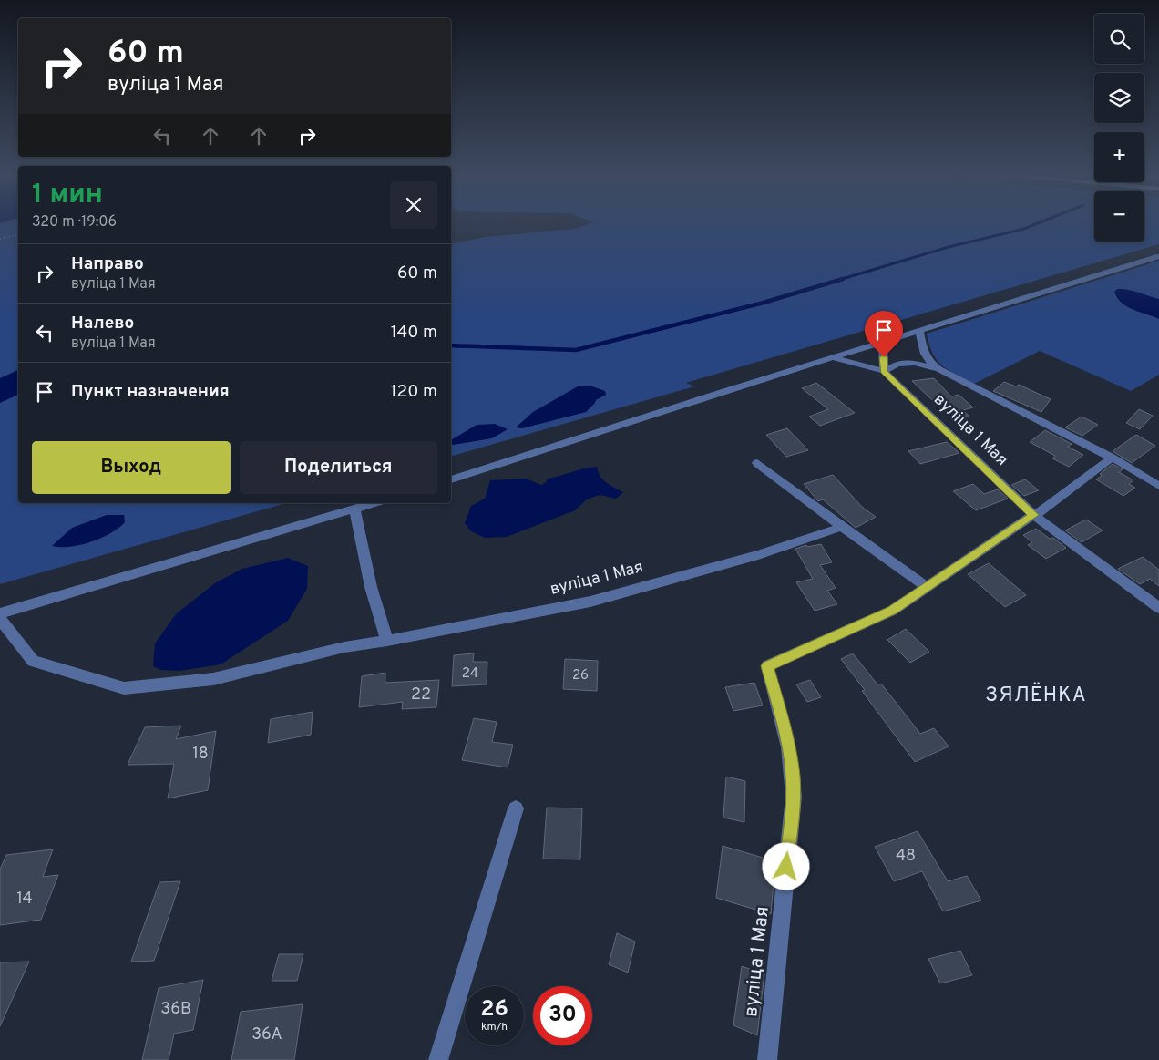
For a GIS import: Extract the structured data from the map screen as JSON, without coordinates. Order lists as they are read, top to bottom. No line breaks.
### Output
{"streets":{"street":["вуліца 1 Мая"]},"districts":["ЗЯЛЁНКА"],"house_numbers":["24","26","22","18","48","14","36В","36А"],"page":{"map_buttons":["+","−"],"turn":["60 m","вуліца 1 Мая"],"heading":["1 мин","320 m · 19:06"],"list":[{"name":"Направо","note":"вуліца 1 Мая","value":"60 m"},{"name":"Налево","note":"вуліца 1 Мая","value":"140 m"},{"name":"Пункт назначения","value":"120 m"}],"buttons":["Выход","Поделиться"],"speed":"26 km/h","limit":"30"}}
